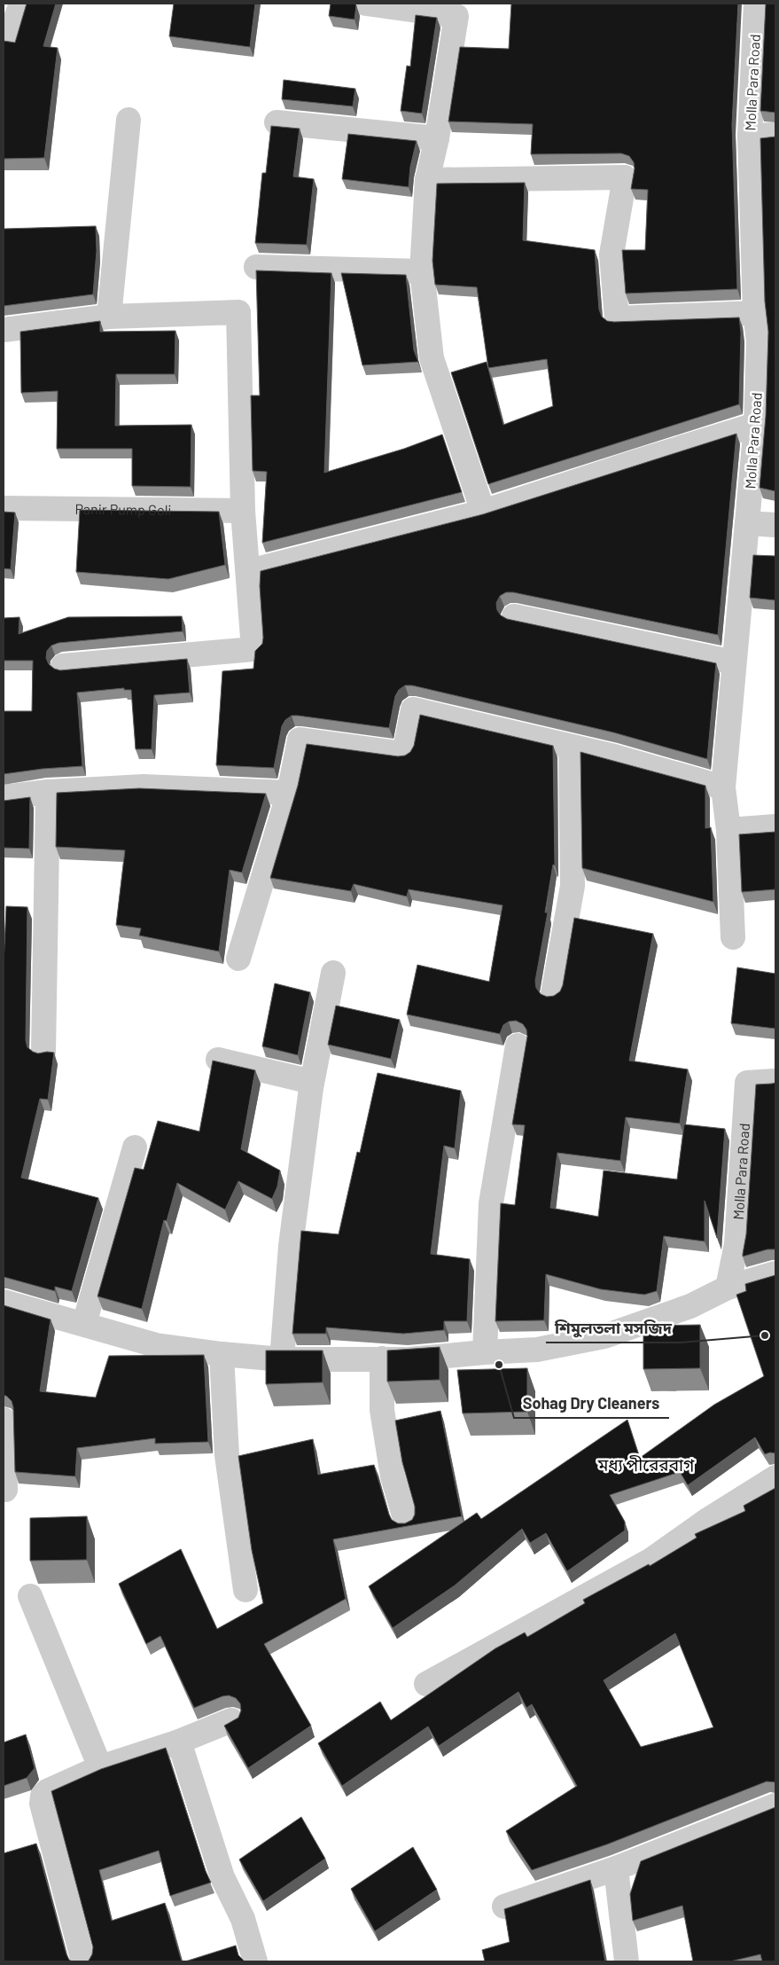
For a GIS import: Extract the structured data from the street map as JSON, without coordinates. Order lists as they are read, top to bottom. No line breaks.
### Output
{"streets":{"street":["Molla Para Road","Panir Pump Goli"]},"districts":["মধ্য পীরেরবাগ"],"places":["শিমুলতলা মসজিদ","Sohag Dry Cleaners"]}
